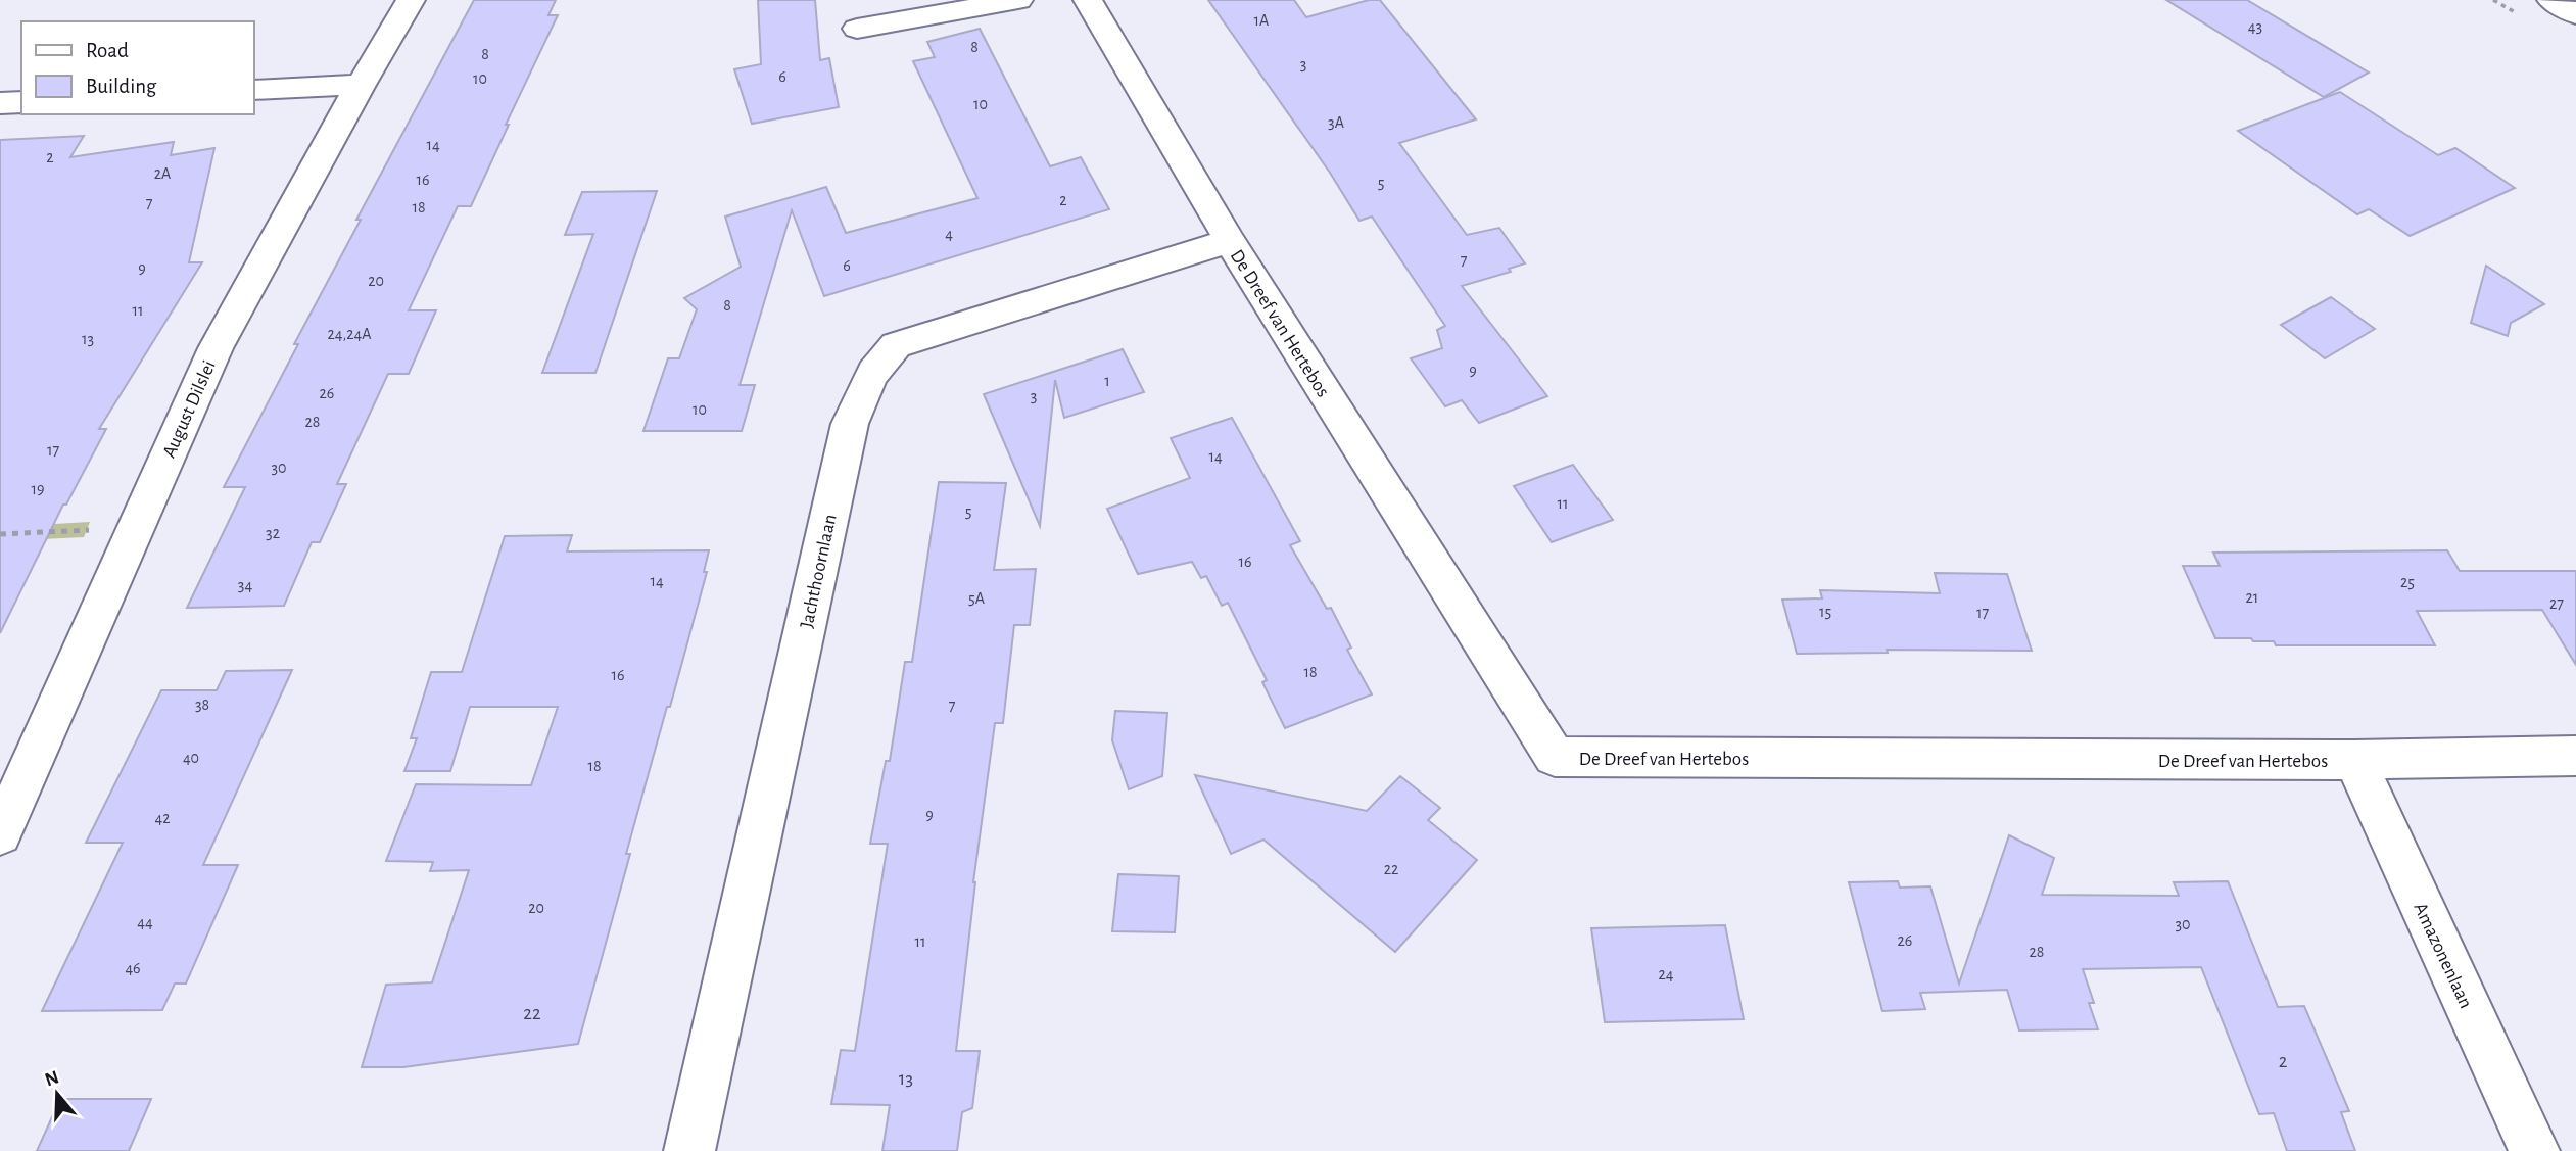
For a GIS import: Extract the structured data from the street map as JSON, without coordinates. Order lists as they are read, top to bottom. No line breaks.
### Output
{"streets":{"street":["De Dreef van Hertebos","August Dilslei","Jachthoornlaan","Amazonenlaan"]},"crossings":[["De Dreef van Hertebos","Jachthoornlaan"],["De Dreef van Hertebos","Amazonenlaan"]],"house_numbers":["1A","43","8","8","3","6","10","10","3A","14","2","2A","16","5","2","7","18","4","7","6","9","20","8","11","24,24A","13","9","1","26","3","10","28","17","14","30","19","11","5","32","16","14","25","34","21","5A","27","15","17","18","16","38","7","40","18","9","42","22","20","44","30","26","11","28","46","24","22","2","13"],"legend":["Road","Building"],"north":"top"}
